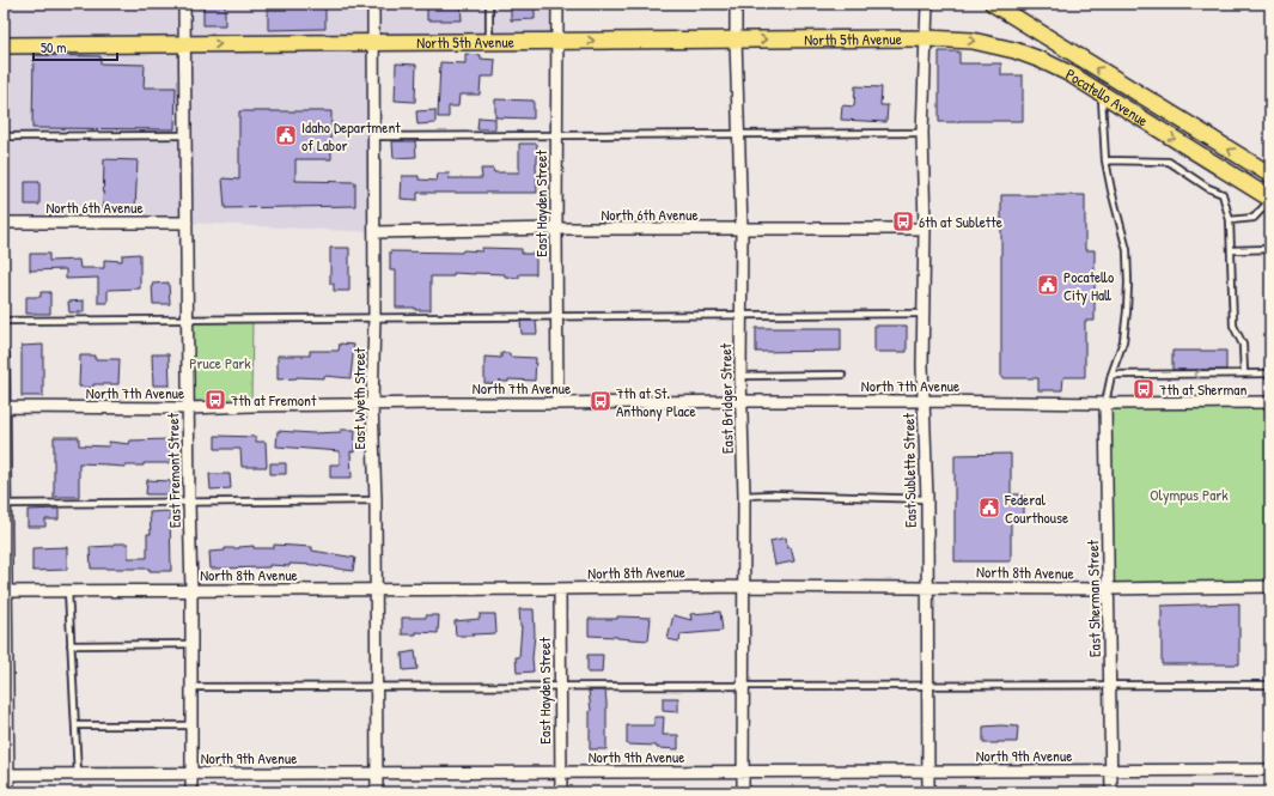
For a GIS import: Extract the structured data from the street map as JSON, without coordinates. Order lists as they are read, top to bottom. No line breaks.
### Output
{"streets":{"main road":["North 5th Avenue","Pocatello Avenue"],"street":["East Hayden Street","North 6th Avenue","North 7th Avenue","East Wyeth Street","East Bridger Street","East Fremont Street","East Sublette Street","North 8th Avenue","East Sherman Street","North 9th Avenue"]},"crossings":[["North 5th Avenue","Pocatello Avenue"],["North 5th Avenue","East Hayden Street"],["North 5th Avenue","East Wyeth Street"],["North 5th Avenue","East Bridger Street"],["North 5th Avenue","East Fremont Street"],["North 5th Avenue","East Sublette Street"],["Pocatello Avenue","East Sublette Street"],["East Hayden Street","North 6th Avenue"],["East Hayden Street","North 7th Avenue"],["East Hayden Street","North 8th Avenue"],["East Hayden Street","North 9th Avenue"],["North 6th Avenue","East Wyeth Street"],["North 6th Avenue","East Bridger Street"],["North 6th Avenue","East Fremont Street"],["North 6th Avenue","East Sublette Street"],["North 7th Avenue","East Wyeth Street"],["North 7th Avenue","East Bridger Street"],["North 7th Avenue","East Fremont Street"],["North 7th Avenue","East Sublette Street"],["North 7th Avenue","East Sherman Street"],["East Wyeth Street","North 8th Avenue"],["East Wyeth Street","North 9th Avenue"],["East Bridger Street","North 8th Avenue"],["East Bridger Street","North 9th Avenue"],["East Fremont Street","North 8th Avenue"],["East Fremont Street","North 9th Avenue"],["East Sublette Street","North 8th Avenue"],["East Sublette Street","North 9th Avenue"],["North 8th Avenue","East Sherman Street"],["East Sherman Street","North 9th Avenue"]],"one_way":["North 5th Avenue"],"parks":["Pruce Park","Olympus Park"],"places":{"public building":["Idaho Department of Labor","Pocatello City Hall","Federal Courthouse"],"bus stop":["6th at Sublette","7th at Sherman","7th at Fremont","7th at St. Anthony Place"]},"scale_bar":"50 m"}
